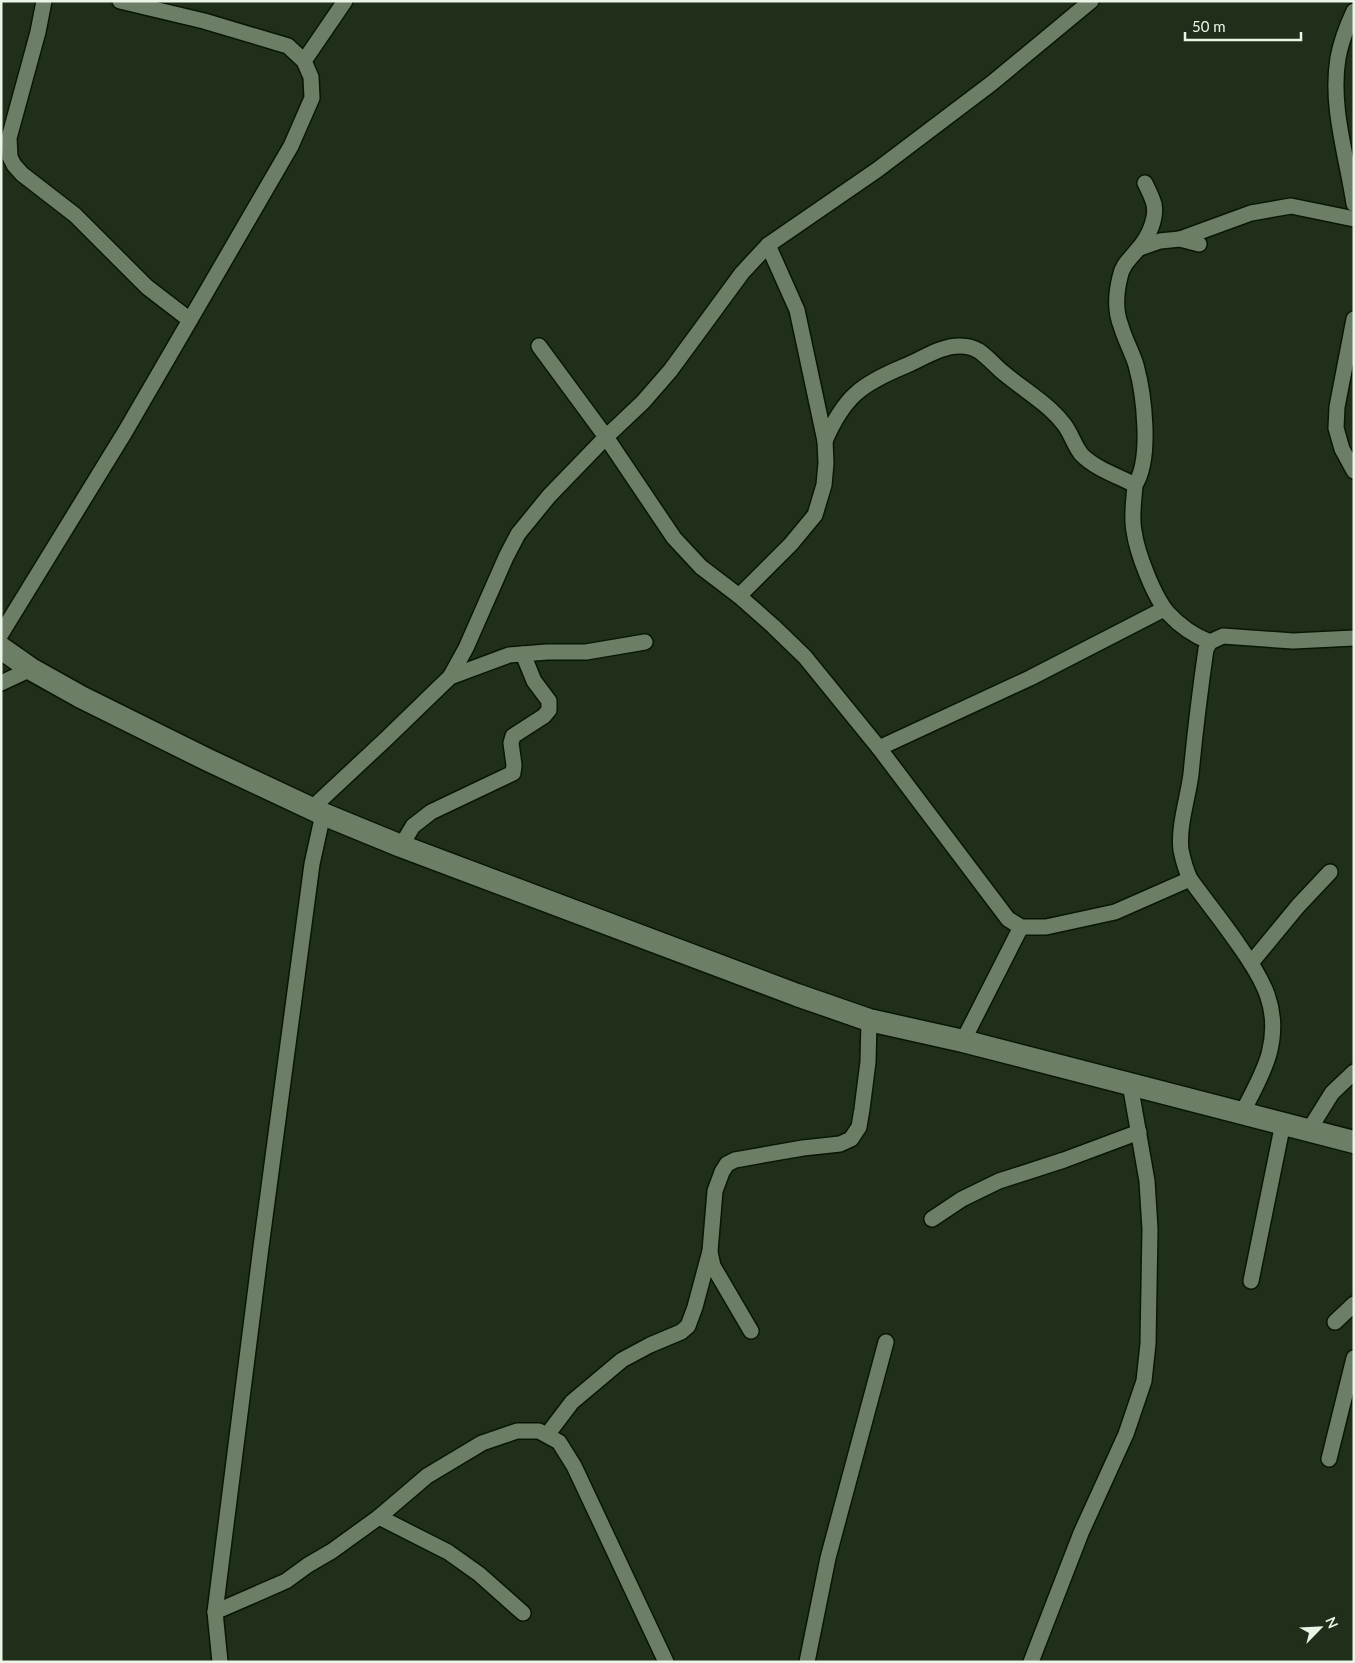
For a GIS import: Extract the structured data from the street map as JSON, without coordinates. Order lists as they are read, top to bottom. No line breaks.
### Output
{"scale_bar":"50 m","north":"top right"}
